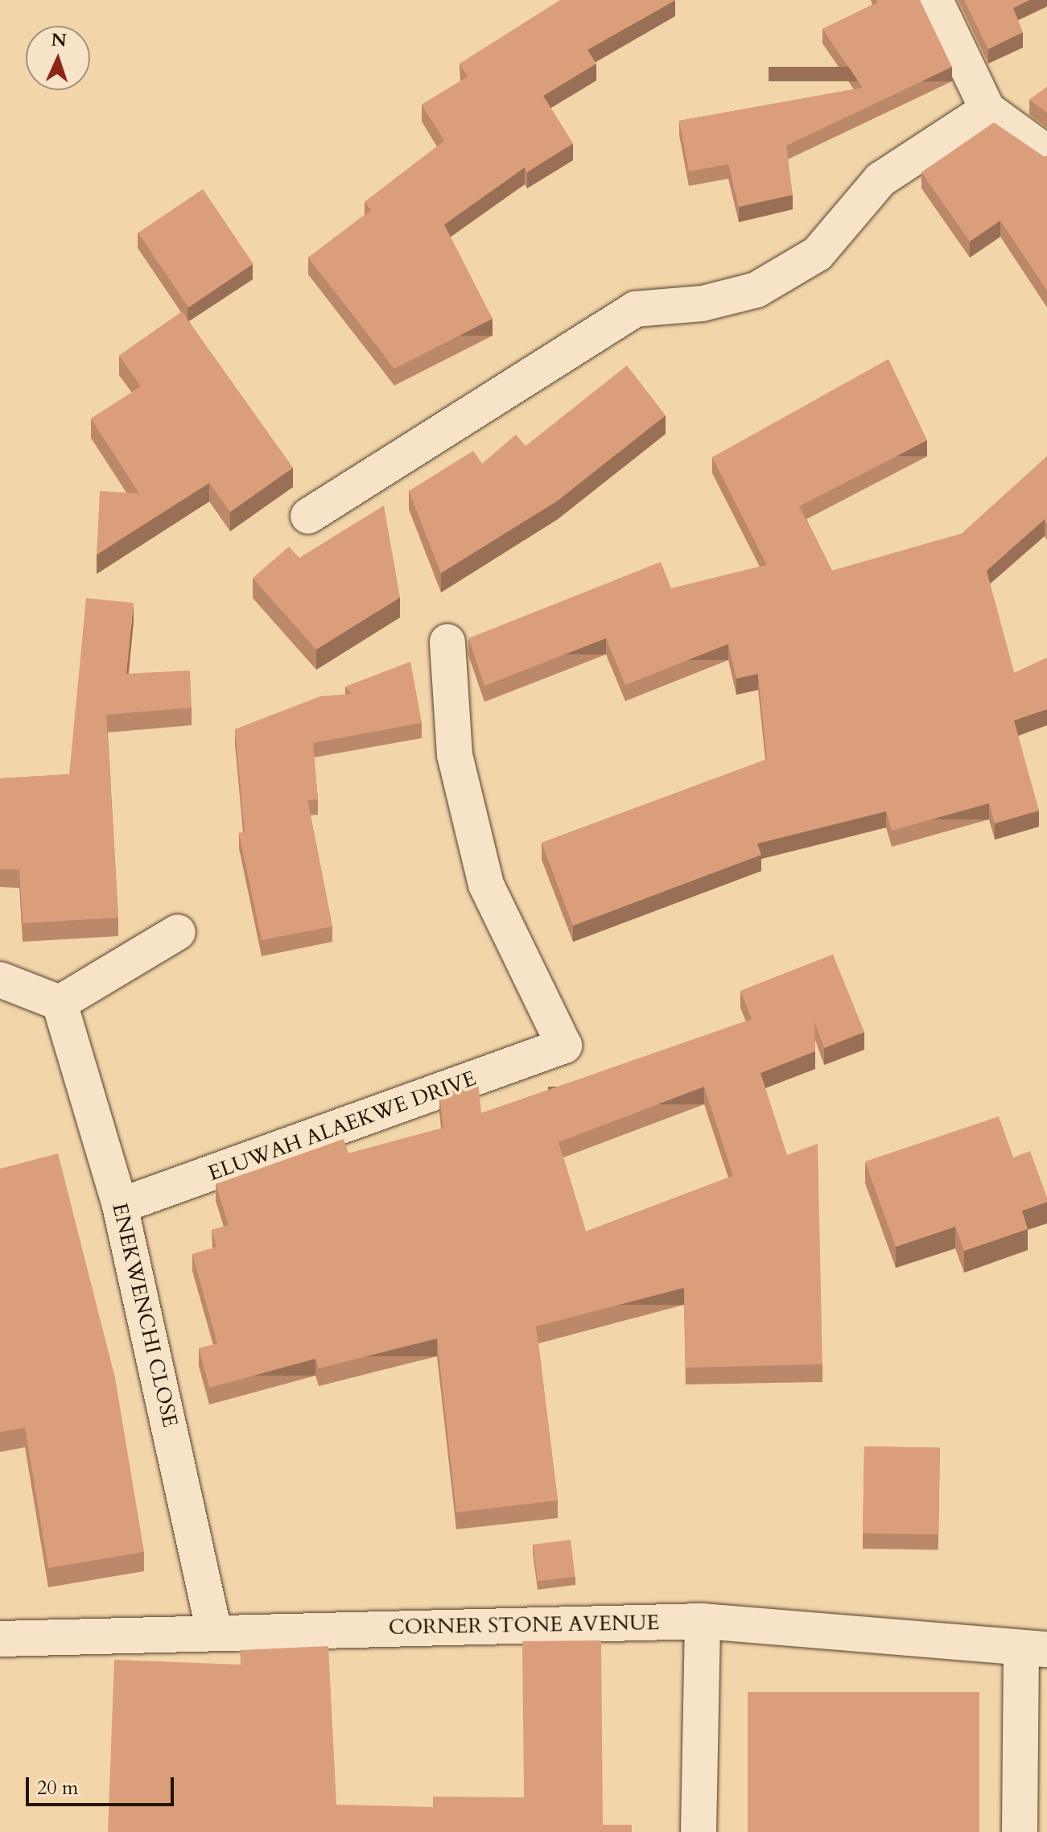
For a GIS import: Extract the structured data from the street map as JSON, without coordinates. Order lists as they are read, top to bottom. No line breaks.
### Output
{"streets":{"street":["ELUWAH ALAEKWE DRIVE","ENEKWENCHI CLOSE","CORNER STONE AVENUE"]},"crossings":[["ELUWAH ALAEKWE DRIVE","ENEKWENCHI CLOSE"],["ENEKWENCHI CLOSE","CORNER STONE AVENUE"]],"scale_bar":"20 m","north":"top"}
